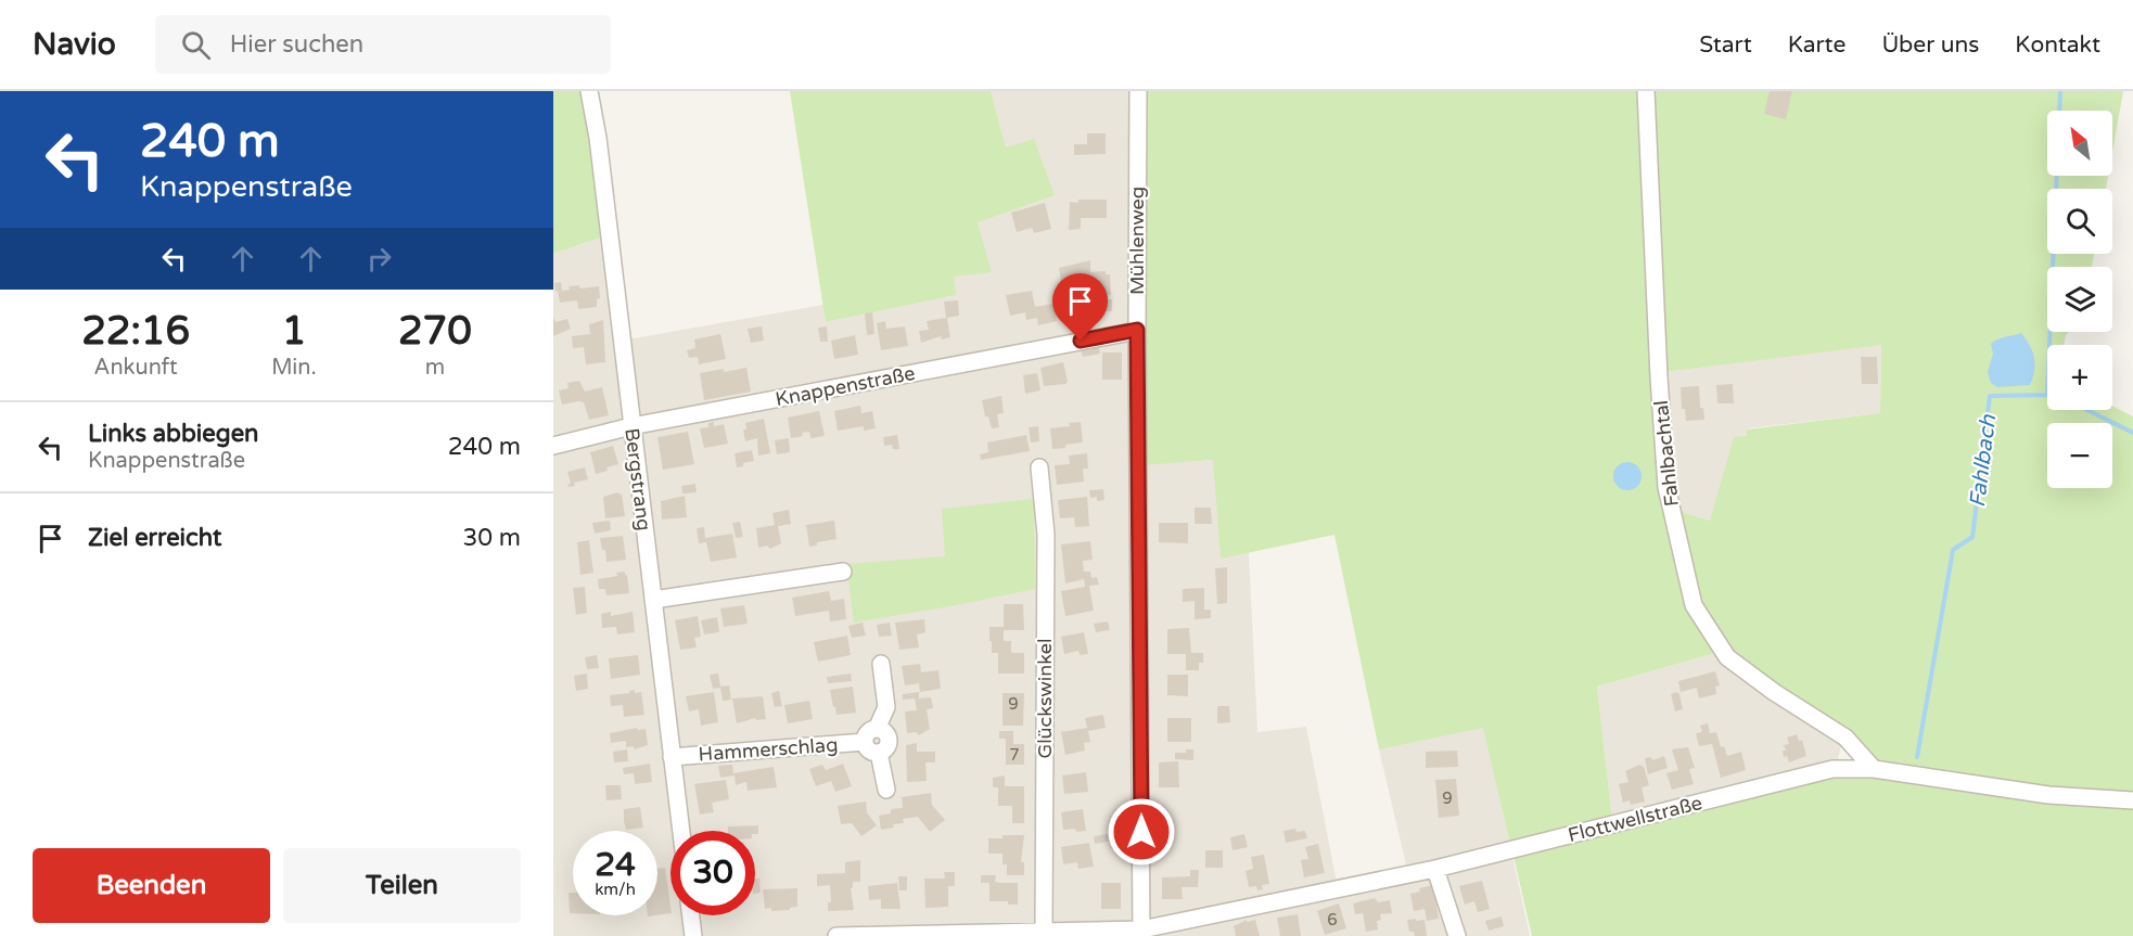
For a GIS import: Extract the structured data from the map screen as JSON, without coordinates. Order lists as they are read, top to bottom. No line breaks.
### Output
{"streets":{"street":["Mühlenweg","Knappenstraße","Fahlbachtal","Bergstrang","Glückswinkel","Hammerschlag","Flottwellstraße"]},"crossings":[["Mühlenweg","Knappenstraße"],["Mühlenweg","Flottwellstraße"],["Knappenstraße","Bergstrang"],["Fahlbachtal","Flottwellstraße"],["Bergstrang","Hammerschlag"],["Glückswinkel","Flottwellstraße"]],"water":["Fahlbach"],"house_numbers":["9","7","9","6"],"north":"top left","page":{"header":"Navio","search":"Hier suchen","nav":["Start","Karte","Über uns","Kontakt"],"turn":["240 m","Knappenstraße"],"map_buttons":["+","−"],"eta":["22:16","Ankunft","1","Min.","270","m"],"list":[{"name":"Links abbiegen","note":"Knappenstraße","value":"240 m"},{"name":"Ziel erreicht","value":"30 m"}],"speed":"24 km/h","limit":"30","buttons":["Beenden","Teilen"]}}
